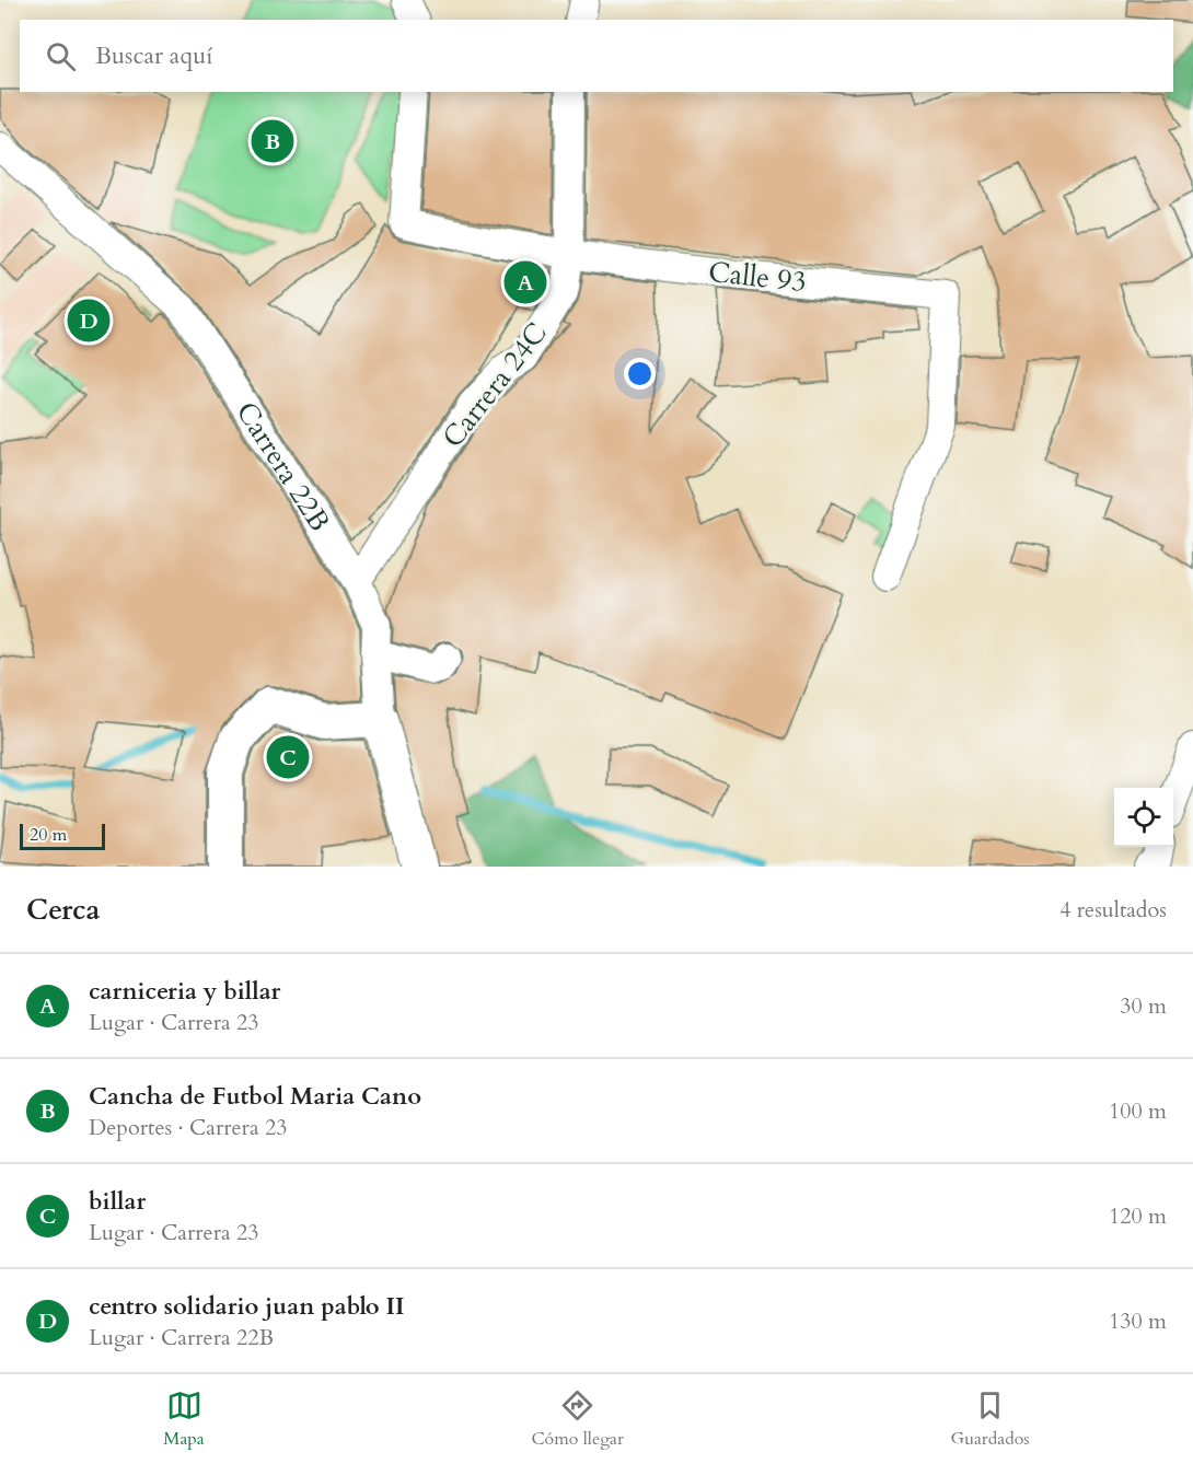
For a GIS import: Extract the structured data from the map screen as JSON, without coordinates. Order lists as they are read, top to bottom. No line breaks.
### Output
{"streets":{"street":["Calle 93","Carrera 24C","Carrera 22B"]},"crossings":[["Calle 93","Carrera 24C"],["Carrera 24C","Carrera 22B"]],"scale_bar":"20 m","page":{"search":"Buscar aquí","pins":["B","A","D","C"],"scale":"20 m","heading":["Cerca","4 resultados"],"list":[{"mark":"A","name":"carniceria y billar","note":"Lugar · Carrera 23","value":"30 m"},{"mark":"B","name":"Cancha de Futbol Maria Cano","note":"Deportes · Carrera 23","value":"100 m"},{"mark":"C","name":"billar","note":"Lugar · Carrera 23","value":"120 m"},{"mark":"D","name":"centro solidario juan pablo II","note":"Lugar · Carrera 22B","value":"130 m"}],"nav":["Mapa","Cómo llegar","Guardados"]}}
